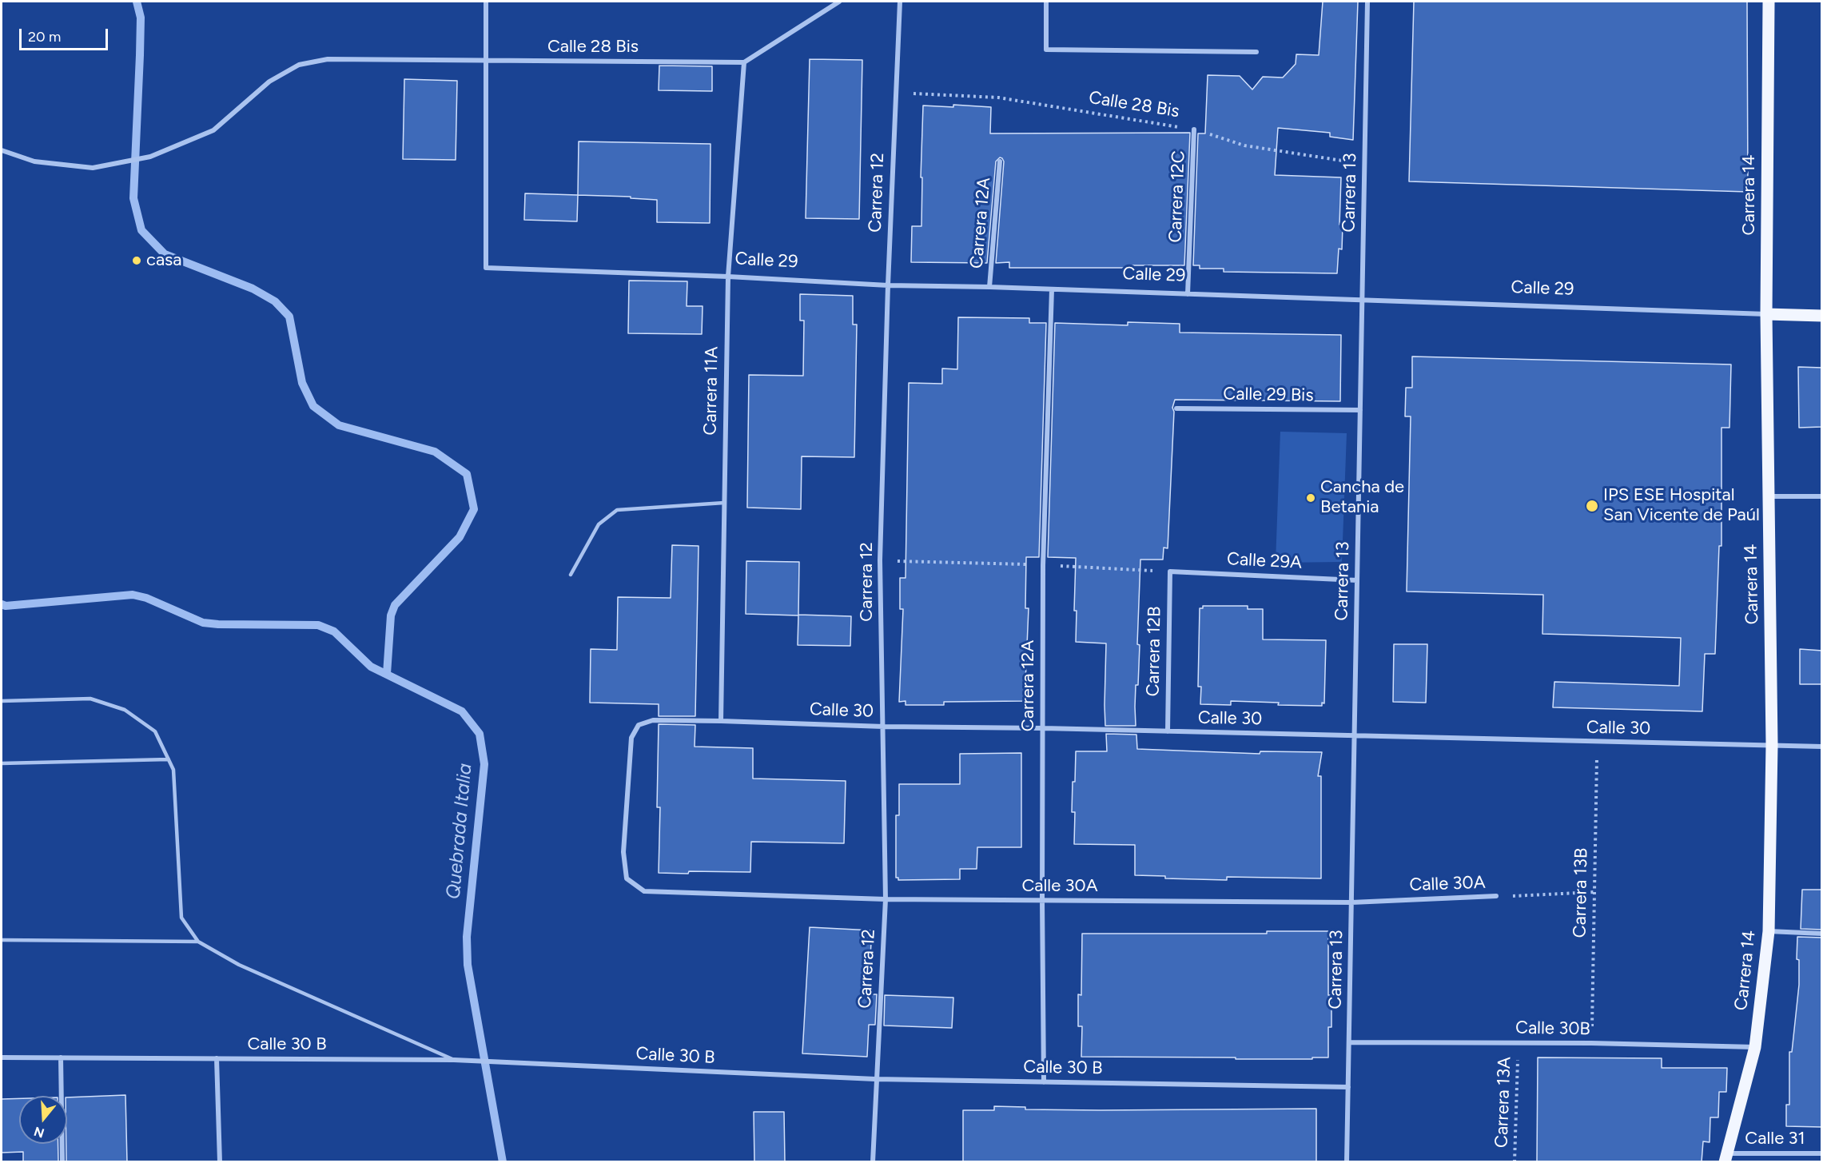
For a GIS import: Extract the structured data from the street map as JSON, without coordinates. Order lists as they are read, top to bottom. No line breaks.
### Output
{"streets":{"main road":["Carrera 14","Calle 29"],"street":["Calle 28 Bis","Carrera 12","Carrera 13","Carrera 12C","Carrera 12A","Carrera 11A","Calle 29 Bis","Calle 29A","Carrera 12B","Calle 30","Calle 30A","Calle 30B","Calle 30 B","Calle 31"],"path":["Carrera 13B","Carrera 13A"]},"crossings":[["Calle 28 Bis","Carrera 12"],["Calle 28 Bis","Carrera 13"],["Calle 28 Bis","Carrera 12C"],["Calle 28 Bis","Calle 29"],["Calle 28 Bis","Carrera 11A"],["Carrera 12","Calle 29"],["Carrera 12","Calle 30"],["Carrera 12","Calle 30A"],["Carrera 12","Calle 30 B"],["Carrera 13","Calle 29"],["Carrera 13","Calle 29 Bis"],["Carrera 13","Calle 29A"],["Carrera 13","Calle 30"],["Carrera 13","Calle 30A"],["Carrera 13","Calle 30B"],["Carrera 13","Calle 30 B"],["Carrera 14","Calle 29"],["Carrera 14","Calle 30"],["Carrera 14","Calle 30B"],["Carrera 14","Calle 31"],["Carrera 12C","Calle 29"],["Carrera 12A","Calle 29"],["Carrera 12A","Calle 30"],["Carrera 12A","Calle 30A"],["Carrera 12A","Calle 30 B"],["Calle 29","Carrera 11A"],["Carrera 11A","Calle 30"],["Calle 29A","Carrera 12B"],["Carrera 12B","Calle 30"],["Calle 30","Calle 30A"],["Calle 30","Carrera 13B"],["Carrera 13B","Calle 30B"],["Calle 30B","Carrera 13A"]],"water":["Quebrada Italia"],"places":["casa","Cancha de Betania","IPS ESE Hospital San Vicente de Paúl"],"scale_bar":"20 m","north":"bottom"}
